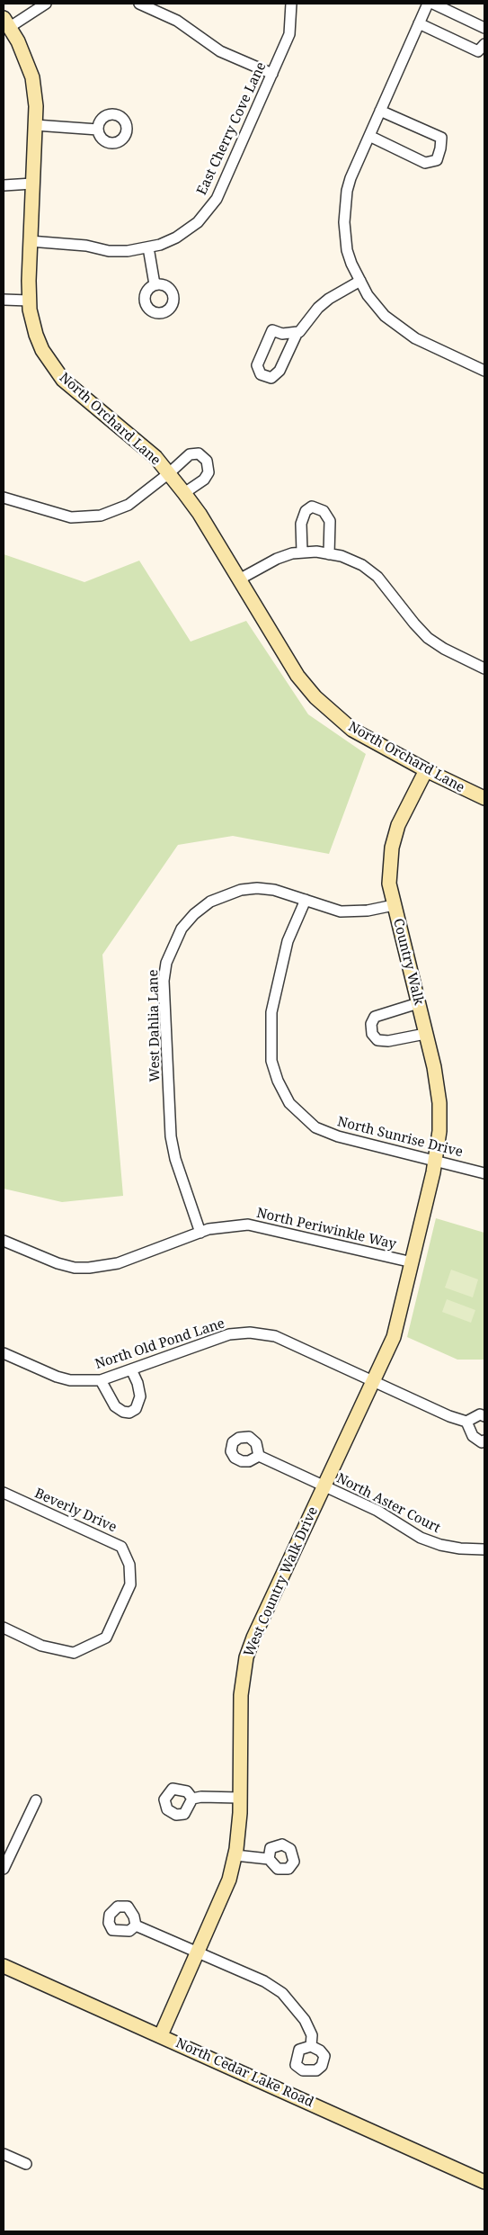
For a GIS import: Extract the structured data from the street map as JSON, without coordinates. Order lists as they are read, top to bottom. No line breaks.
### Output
{"streets":{"street":["East Cherry Cove Lane","North Orchard Lane","Country Walk","West Dahlia Lane","North Sunrise Drive","North Periwinkle Way","North Old Pond Lane","North Aster Court","Beverly Drive","West Country Walk Drive","North Cedar Lake Road"]},"crossings":[["East Cherry Cove Lane","North Orchard Lane"],["North Orchard Lane","Country Walk"],["Country Walk","West Dahlia Lane"],["Country Walk","North Sunrise Drive"],["Country Walk","West Country Walk Drive"],["West Dahlia Lane","North Sunrise Drive"],["West Dahlia Lane","North Periwinkle Way"],["North Sunrise Drive","West Country Walk Drive"],["North Periwinkle Way","West Country Walk Drive"],["North Old Pond Lane","West Country Walk Drive"],["North Aster Court","West Country Walk Drive"],["West Country Walk Drive","North Cedar Lake Road"]]}
